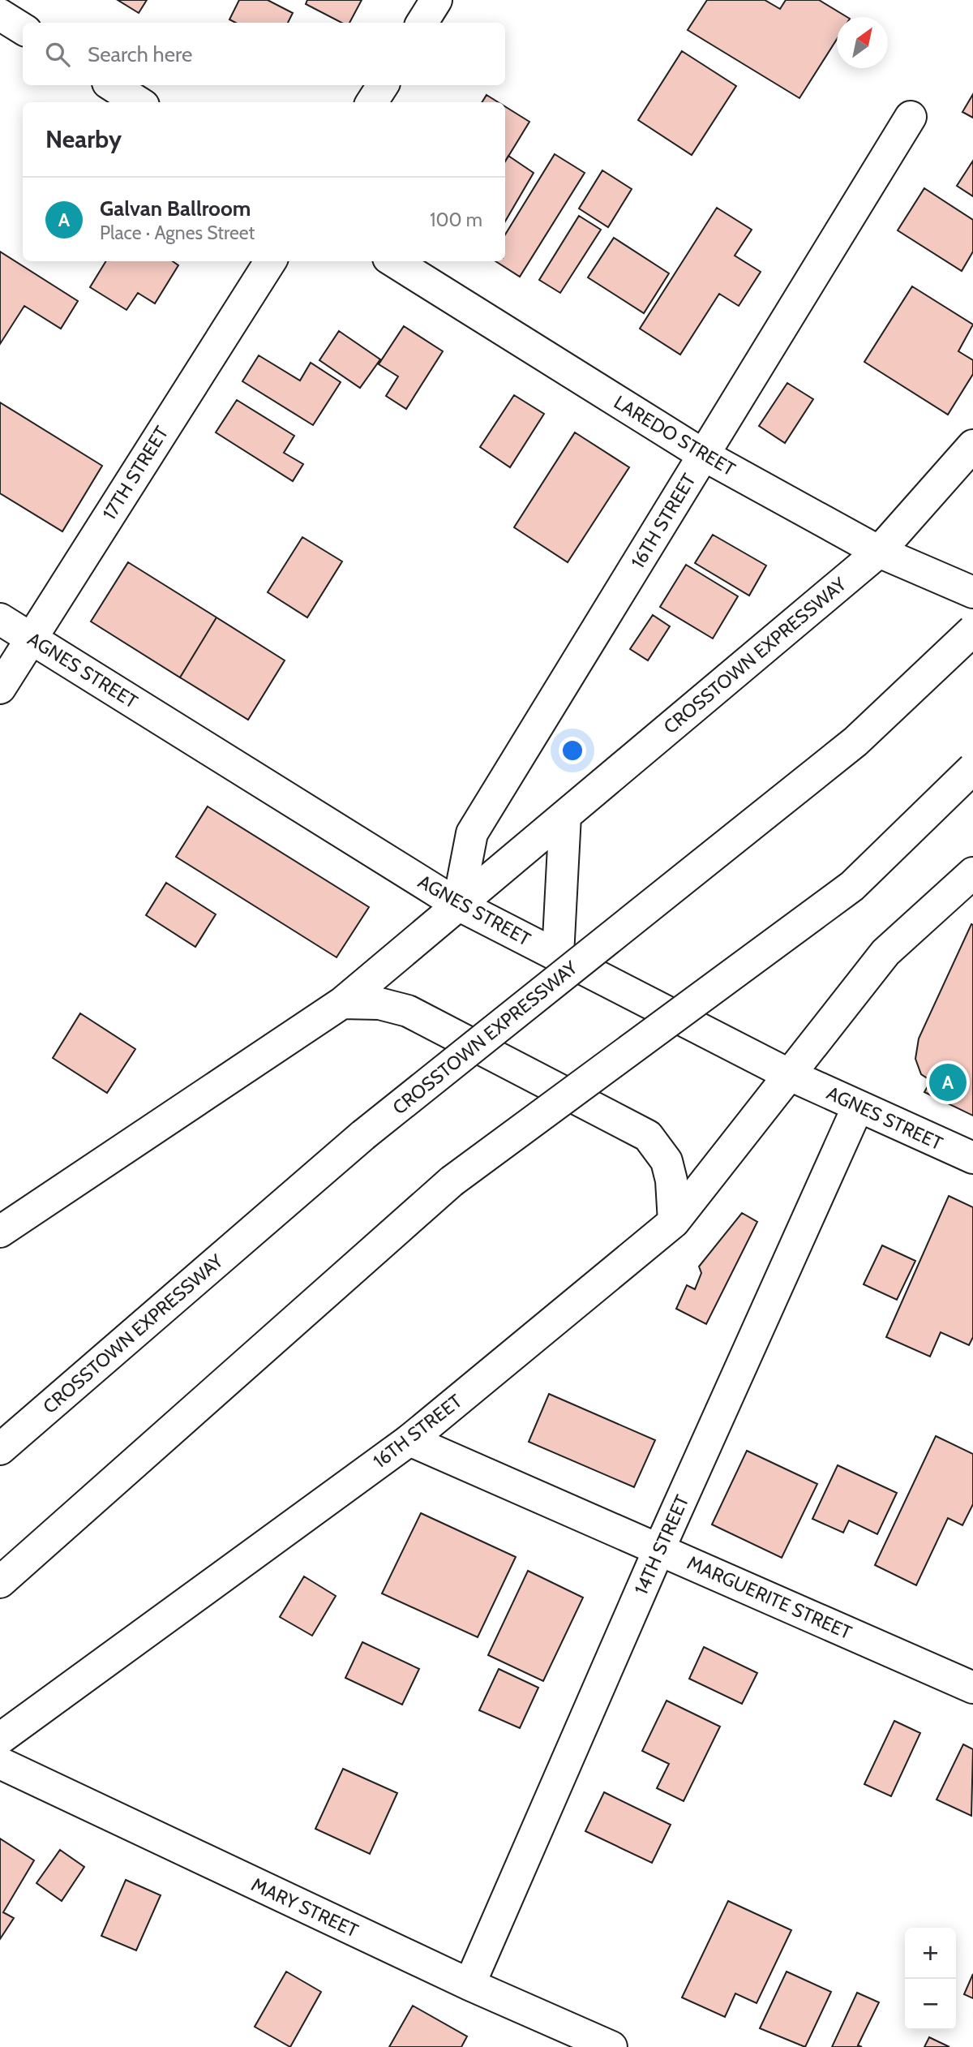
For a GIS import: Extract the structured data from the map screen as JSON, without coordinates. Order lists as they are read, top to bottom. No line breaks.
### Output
{"streets":{"main road":["LAREDO STREET","17TH STREET","16TH STREET","CROSSTOWN EXPRESSWAY","AGNES STREET","14TH STREET","MARGUERITE STREET","MARY STREET"]},"crossings":[["LAREDO STREET","16TH STREET"],["LAREDO STREET","CROSSTOWN EXPRESSWAY"],["17TH STREET","AGNES STREET"],["16TH STREET","CROSSTOWN EXPRESSWAY"],["16TH STREET","AGNES STREET"],["16TH STREET","MARGUERITE STREET"],["CROSSTOWN EXPRESSWAY","AGNES STREET"],["AGNES STREET","14TH STREET"],["14TH STREET","MARGUERITE STREET"],["14TH STREET","MARY STREET"]],"north":"top right","page":{"search":"Search here","heading":"Nearby","list":[{"mark":"A","name":"Galvan Ballroom","note":"Place · Agnes Street","value":"100 m"}],"pins":"A","map_buttons":["+","−"]}}
